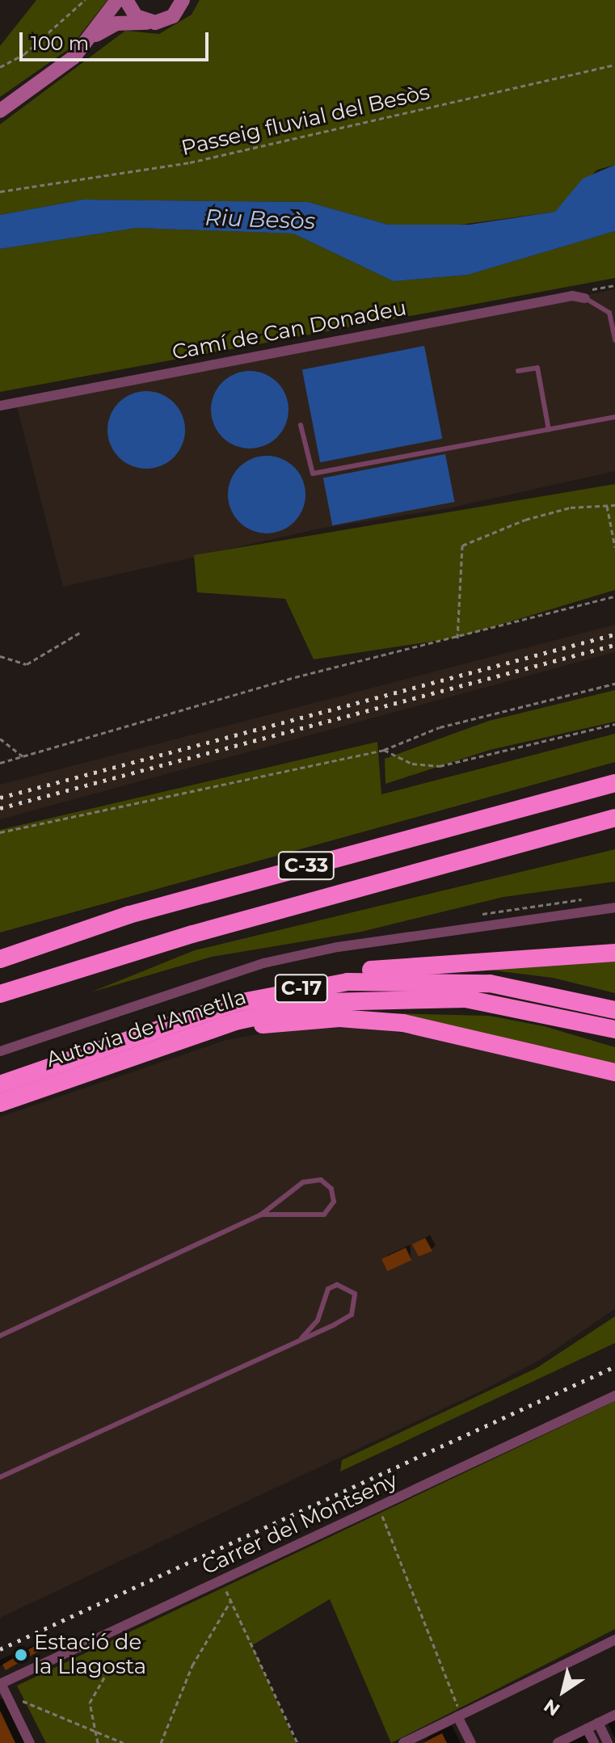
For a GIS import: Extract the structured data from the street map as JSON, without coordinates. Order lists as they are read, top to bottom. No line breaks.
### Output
{"streets":{"highway":["C-33","C-17","Autovia de l'Ametlla"],"street":["Camí de Can Donadeu","Carrer del Montseny"],"path":["Passeig fluvial del Besòs"]},"water":["Riu Besòs"],"places":["Estació de la Llagosta"],"scale_bar":"100 m","north":"bottom left"}
